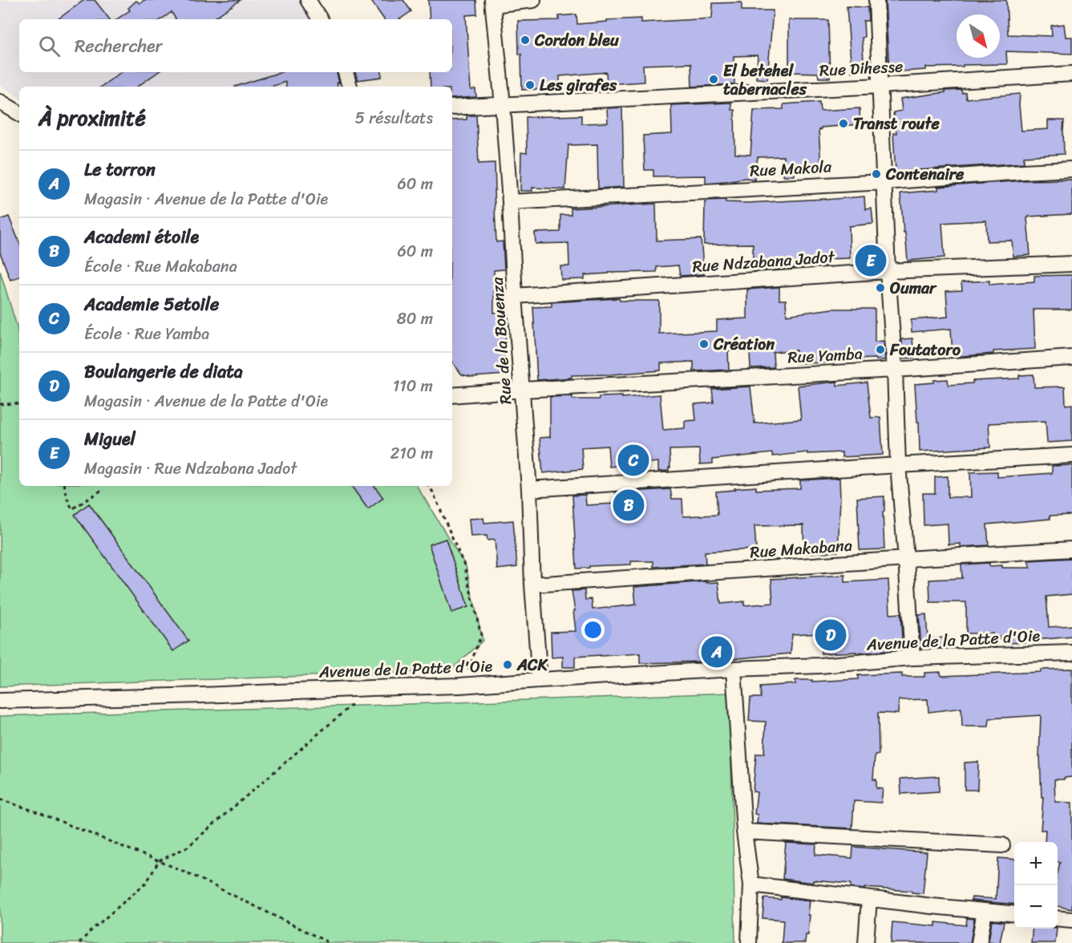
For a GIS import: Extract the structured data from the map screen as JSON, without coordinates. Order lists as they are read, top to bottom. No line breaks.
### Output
{"streets":{"street":["Rue Dihesse","Rue Makola","Rue Ndzabana Jadot","Rue de la Bouenza","Rue Yamba","Rue Makabana","Avenue de la Patte d'Oie"]},"crossings":[["Rue Dihesse","Rue de la Bouenza"],["Rue Makola","Rue de la Bouenza"],["Rue Ndzabana Jadot","Rue de la Bouenza"],["Rue de la Bouenza","Rue Yamba"],["Rue de la Bouenza","Rue Makabana"],["Rue de la Bouenza","Avenue de la Patte d'Oie"]],"places":["Cordon bleu","El betehel tabernacles","Les girafes","Transt route","Contenaire","Oumar","Création","Foutatoro","ACK"],"north":"bottom right","page":{"search":"Rechercher","heading":["À proximité","5 résultats"],"list":[{"mark":"A","name":"Le torron","note":"Magasin · Avenue de la Patte d'Oie","value":"60 m"},{"mark":"B","name":"Academi étoile","note":"École · Rue Makabana","value":"60 m"},{"mark":"C","name":"Academie 5etoile","note":"École · Rue Yamba","value":"80 m"},{"mark":"D","name":"Boulangerie de diata","note":"Magasin · Avenue de la Patte d'Oie","value":"110 m"},{"mark":"E","name":"Miguel","note":"Magasin · Rue Ndzabana Jadot","value":"210 m"}],"pins":["E","C","B","D","A"],"map_buttons":["+","−"]}}
